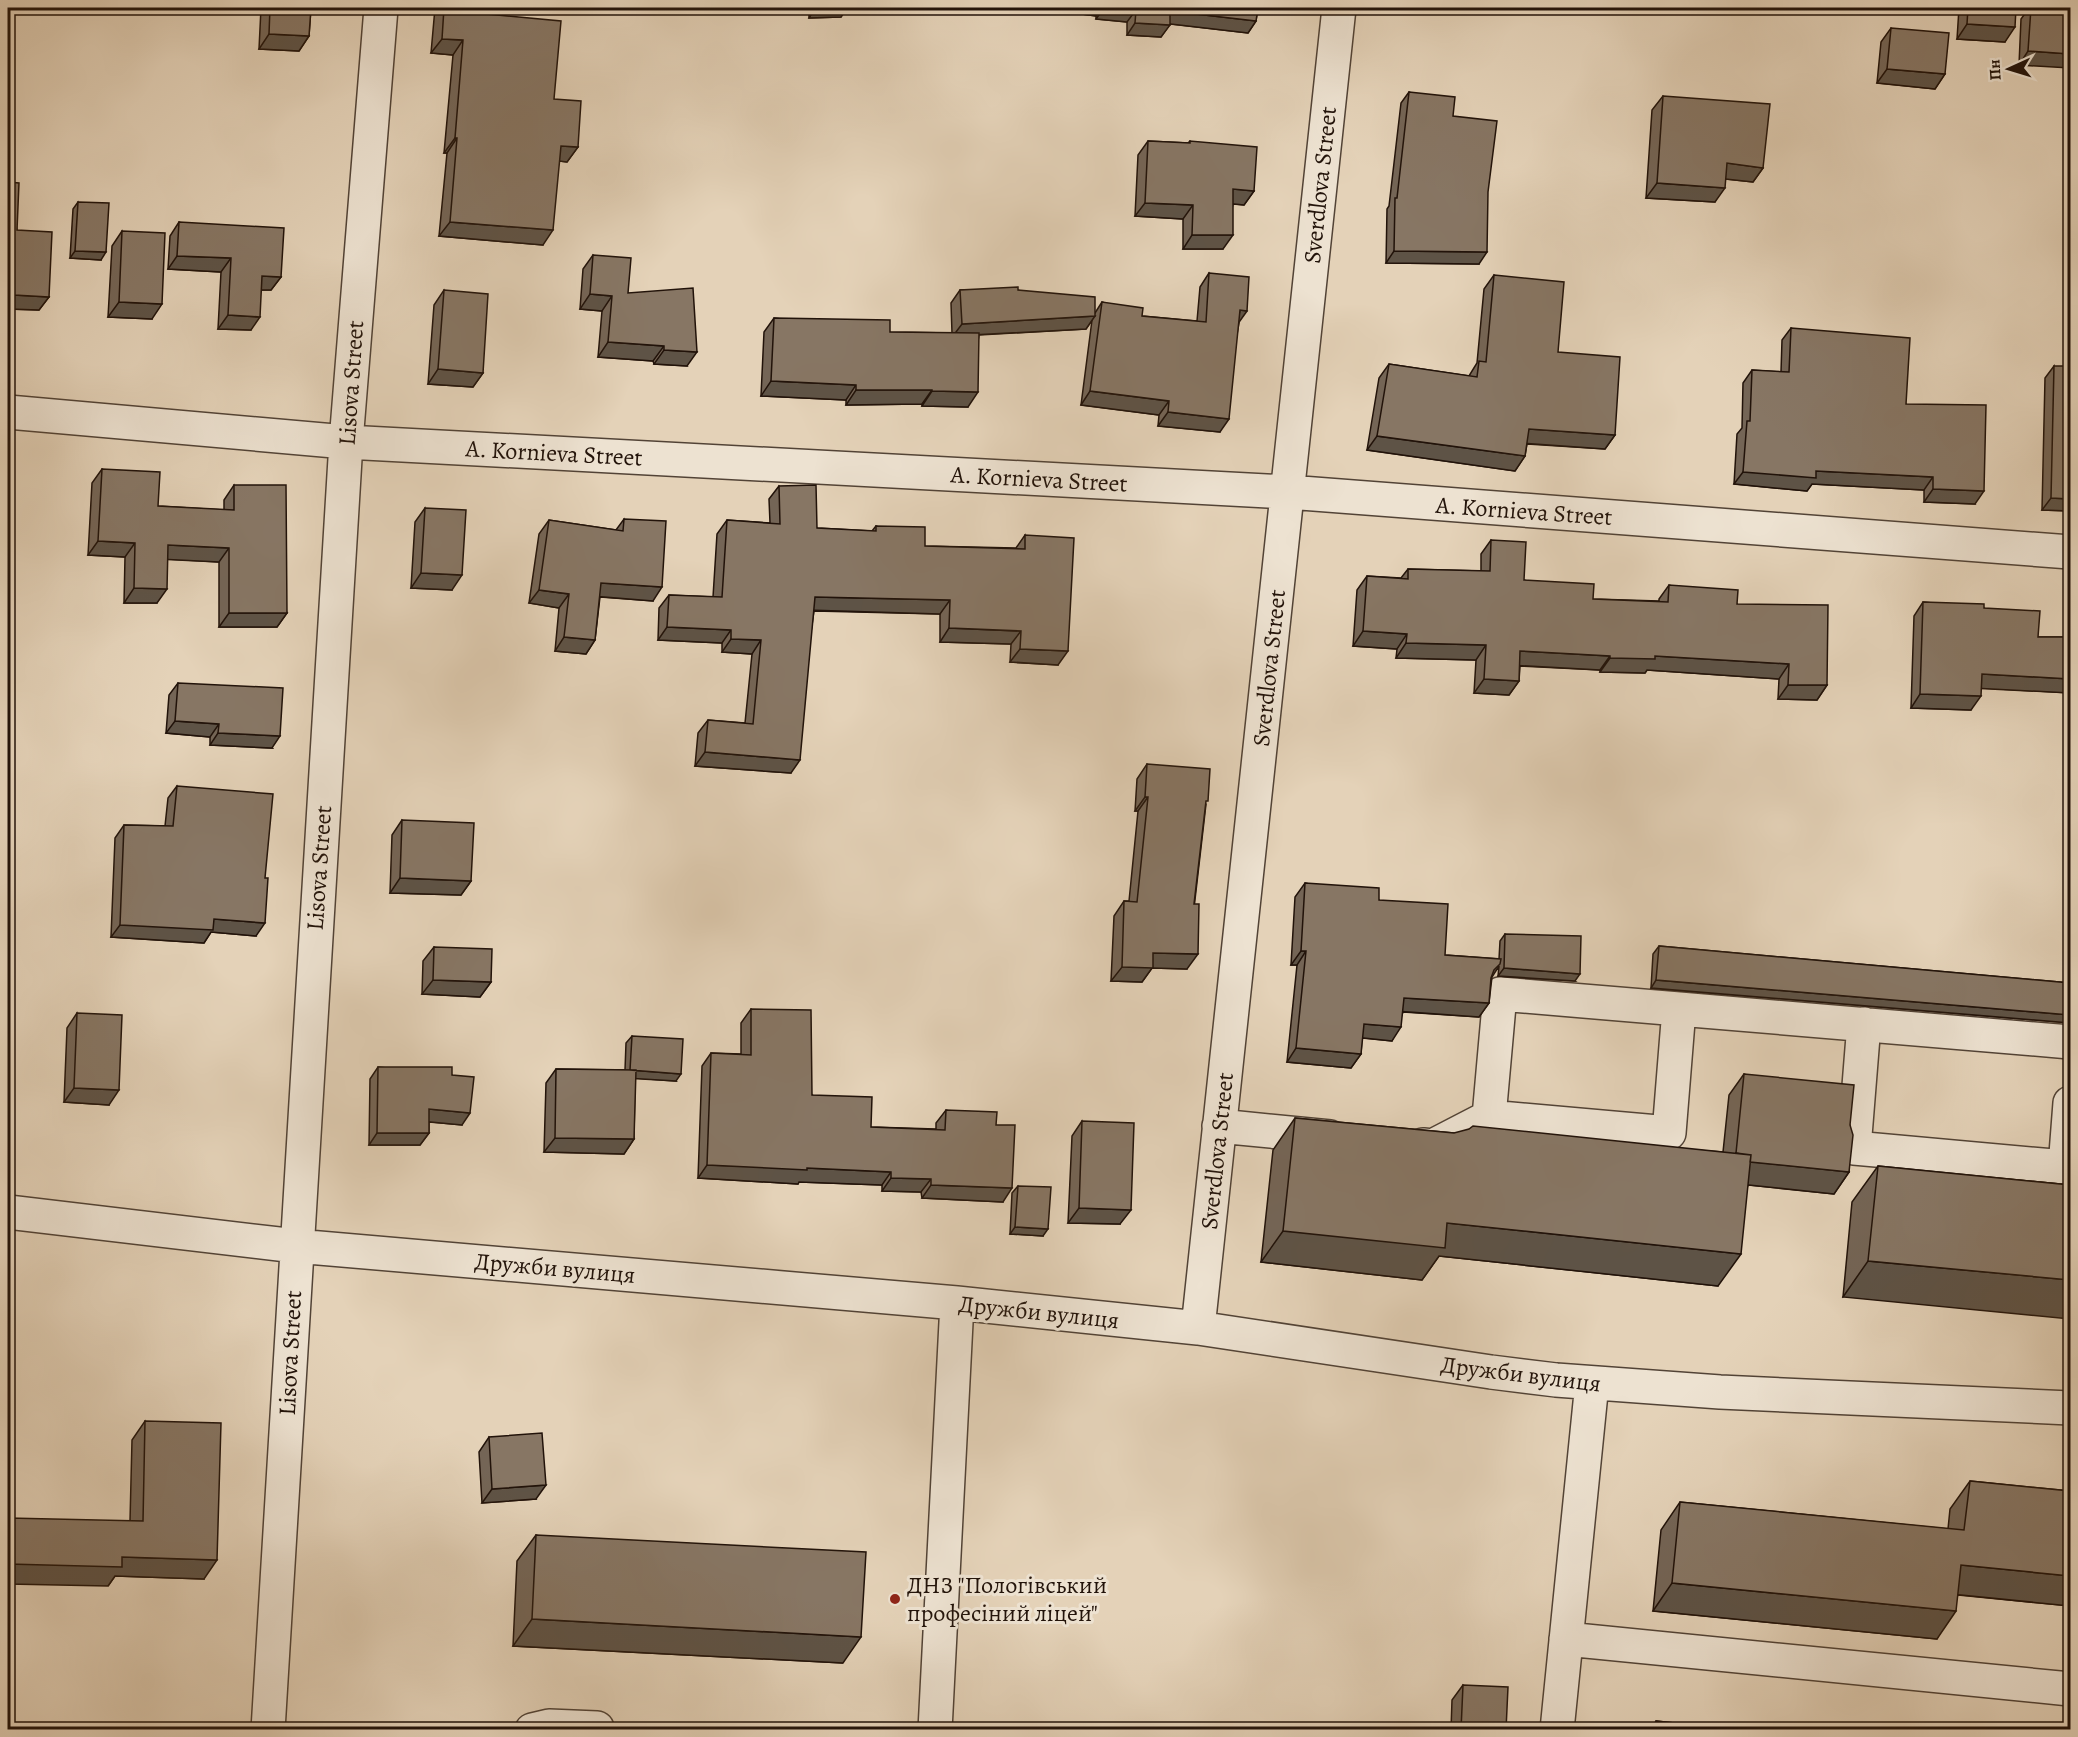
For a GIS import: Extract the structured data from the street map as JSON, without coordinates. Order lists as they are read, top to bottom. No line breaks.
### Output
{"streets":{"street":["Sverdlova Street","Lisova Street","A. Kornieva Street","Дружби вулиця"]},"crossings":[["Sverdlova Street","A. Kornieva Street"],["Sverdlova Street","Дружби вулиця"],["Lisova Street","A. Kornieva Street"],["Lisova Street","Дружби вулиця"]],"places":["ДНЗ \"Пологівський професіний ліцей\""],"north":"left"}
